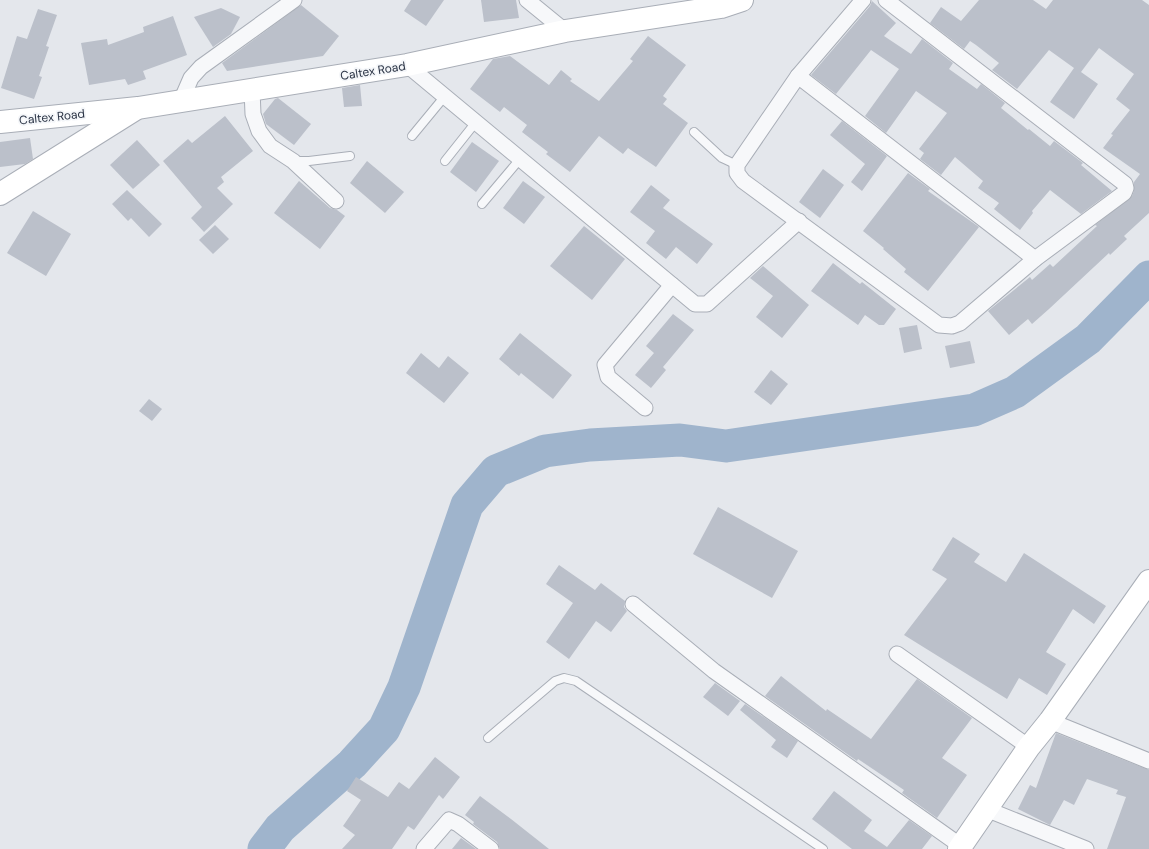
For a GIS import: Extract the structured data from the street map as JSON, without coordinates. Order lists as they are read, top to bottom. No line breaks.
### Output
{"streets":{"street":["Caltex Road"]}}
